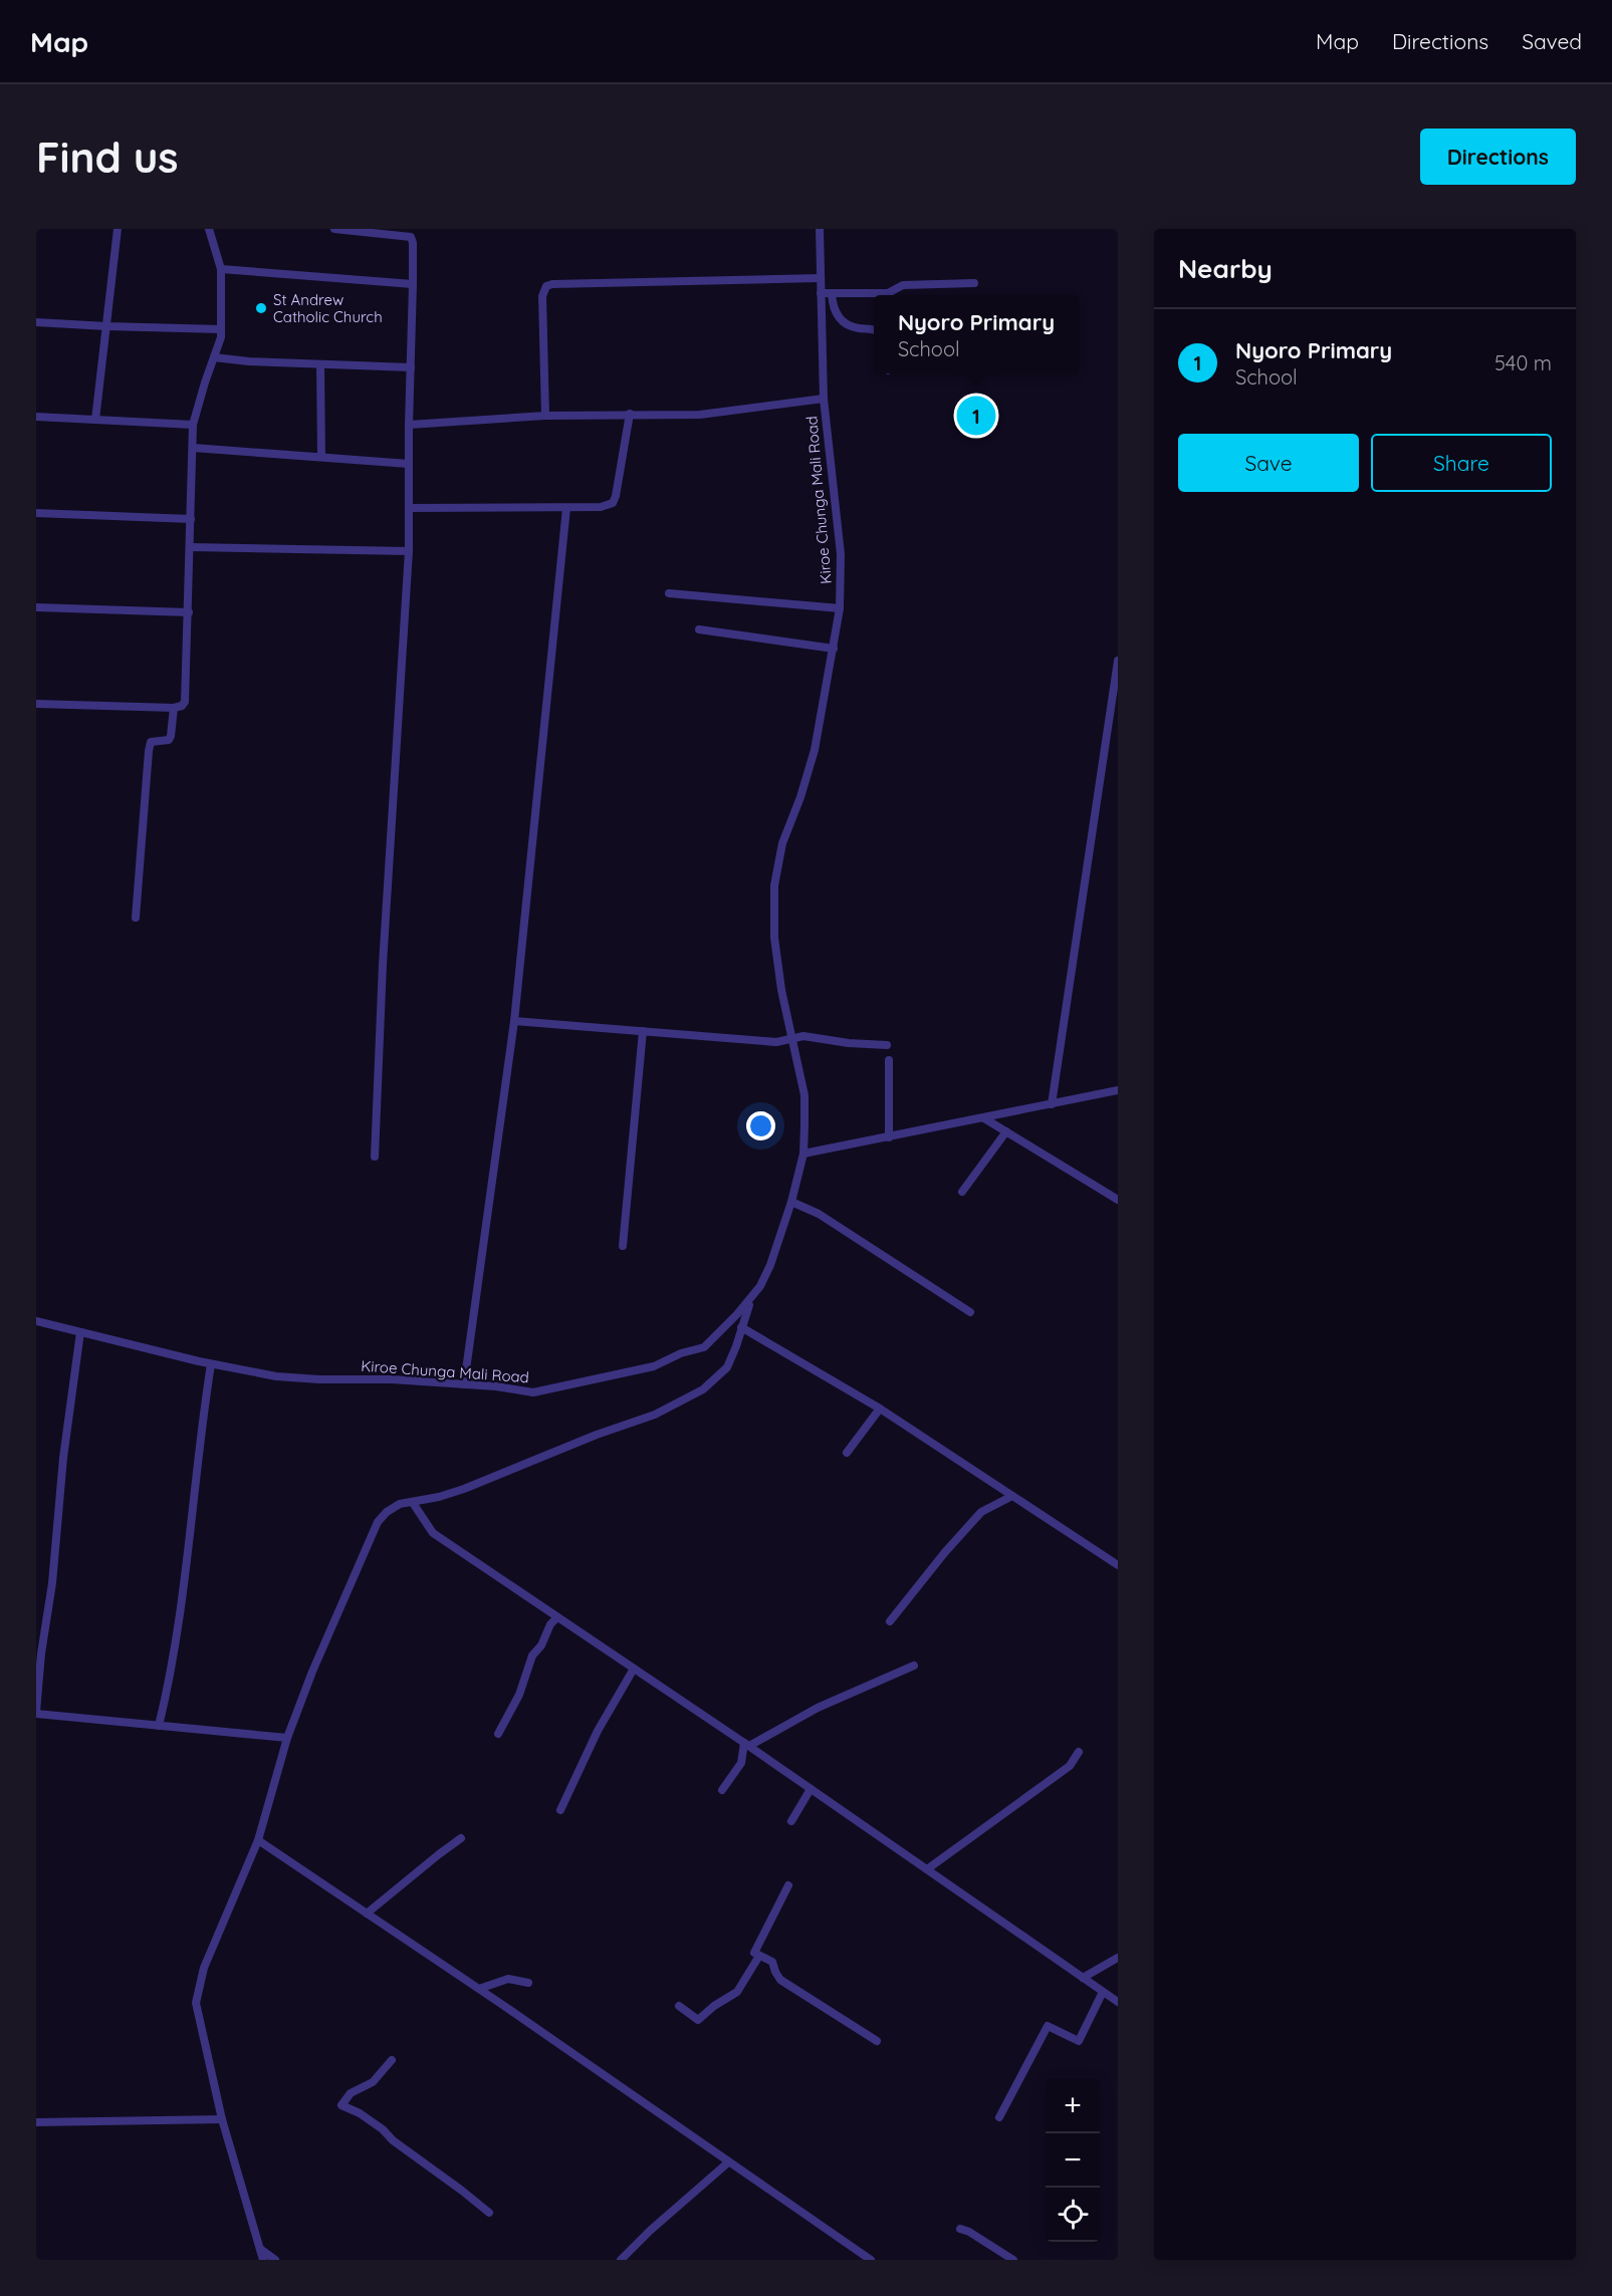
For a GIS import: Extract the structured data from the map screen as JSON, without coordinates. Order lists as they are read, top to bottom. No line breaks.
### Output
{"streets":{"street":["Kiroe Chunga Mali Road"]},"places":["St Andrew Catholic Church"],"page":{"header":"Map","nav":["Map","Directions","Saved"],"buttons":["Directions",["Save","Share"]],"title":"Find us","heading":"Nearby","popup":["Nyoro Primary","School"],"list":[{"mark":"1","name":"Nyoro Primary","note":"School","value":"540 m"}],"pins":"1","map_buttons":["+","−"]}}
